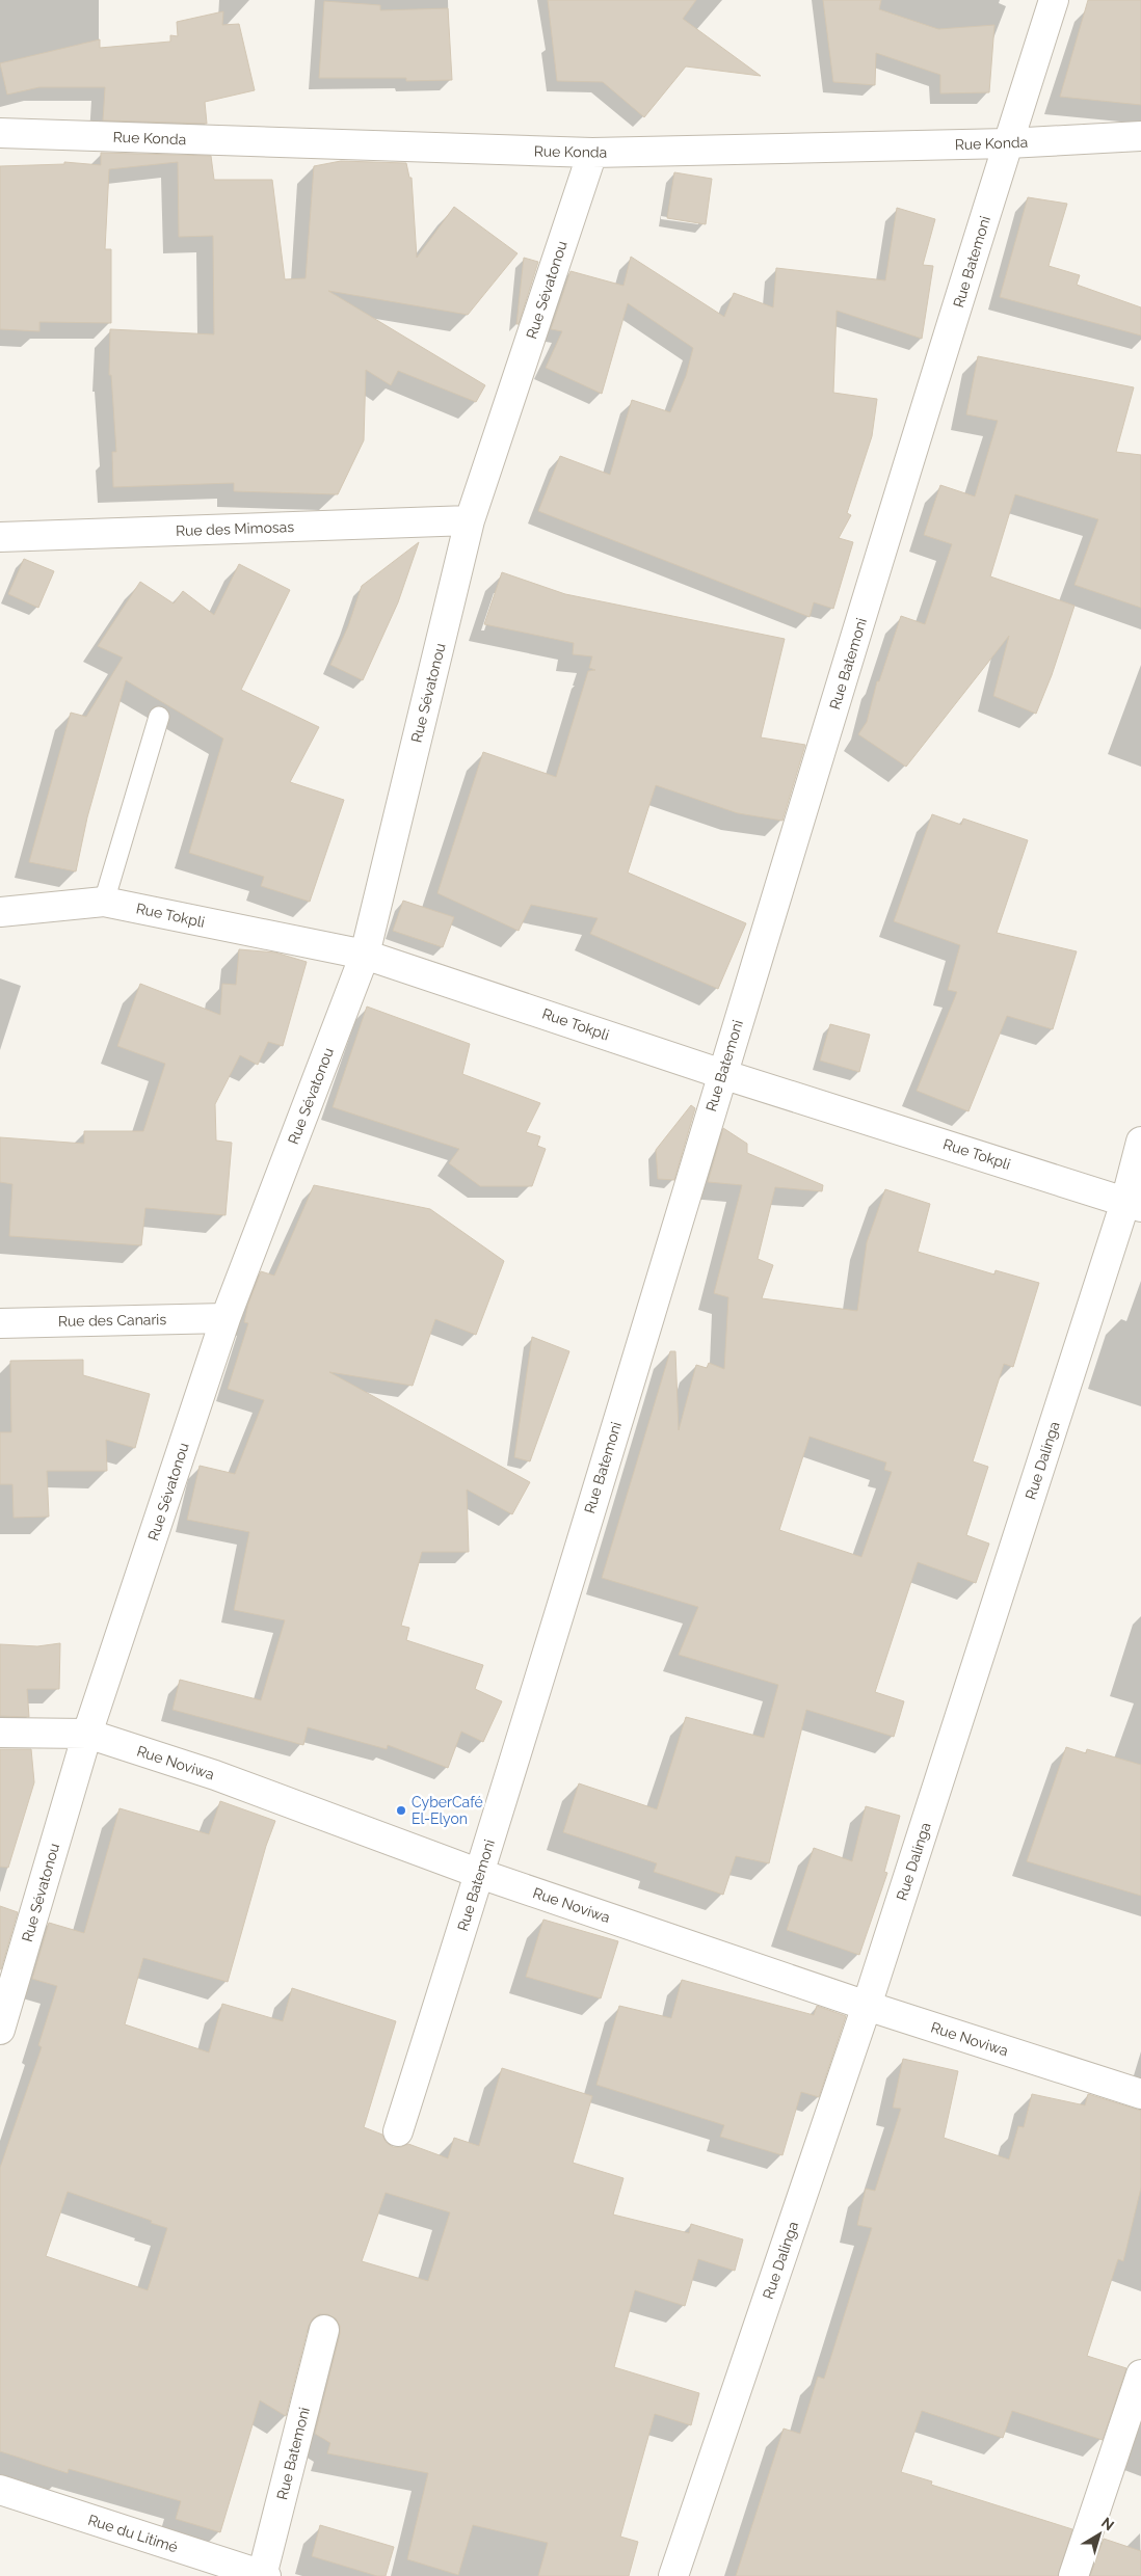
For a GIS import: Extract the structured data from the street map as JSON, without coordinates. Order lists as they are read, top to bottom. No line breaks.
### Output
{"streets":{"street":["Rue Konda","Rue Batemoni","Rue Sévatonou","Rue des Mimosas","Rue Tokpli","Rue des Canaris","Rue Dalinga","Rue Noviwa","Rue du Litimé"]},"crossings":[["Rue Konda","Rue Batemoni"],["Rue Konda","Rue Sévatonou"],["Rue Batemoni","Rue Tokpli"],["Rue Batemoni","Rue Noviwa"],["Rue Batemoni","Rue du Litimé"],["Rue Sévatonou","Rue des Mimosas"],["Rue Sévatonou","Rue Tokpli"],["Rue Sévatonou","Rue des Canaris"],["Rue Sévatonou","Rue Noviwa"],["Rue Tokpli","Rue Dalinga"],["Rue Dalinga","Rue Noviwa"]],"places":["CyberCafé El-Elyon"],"north":"top right"}
